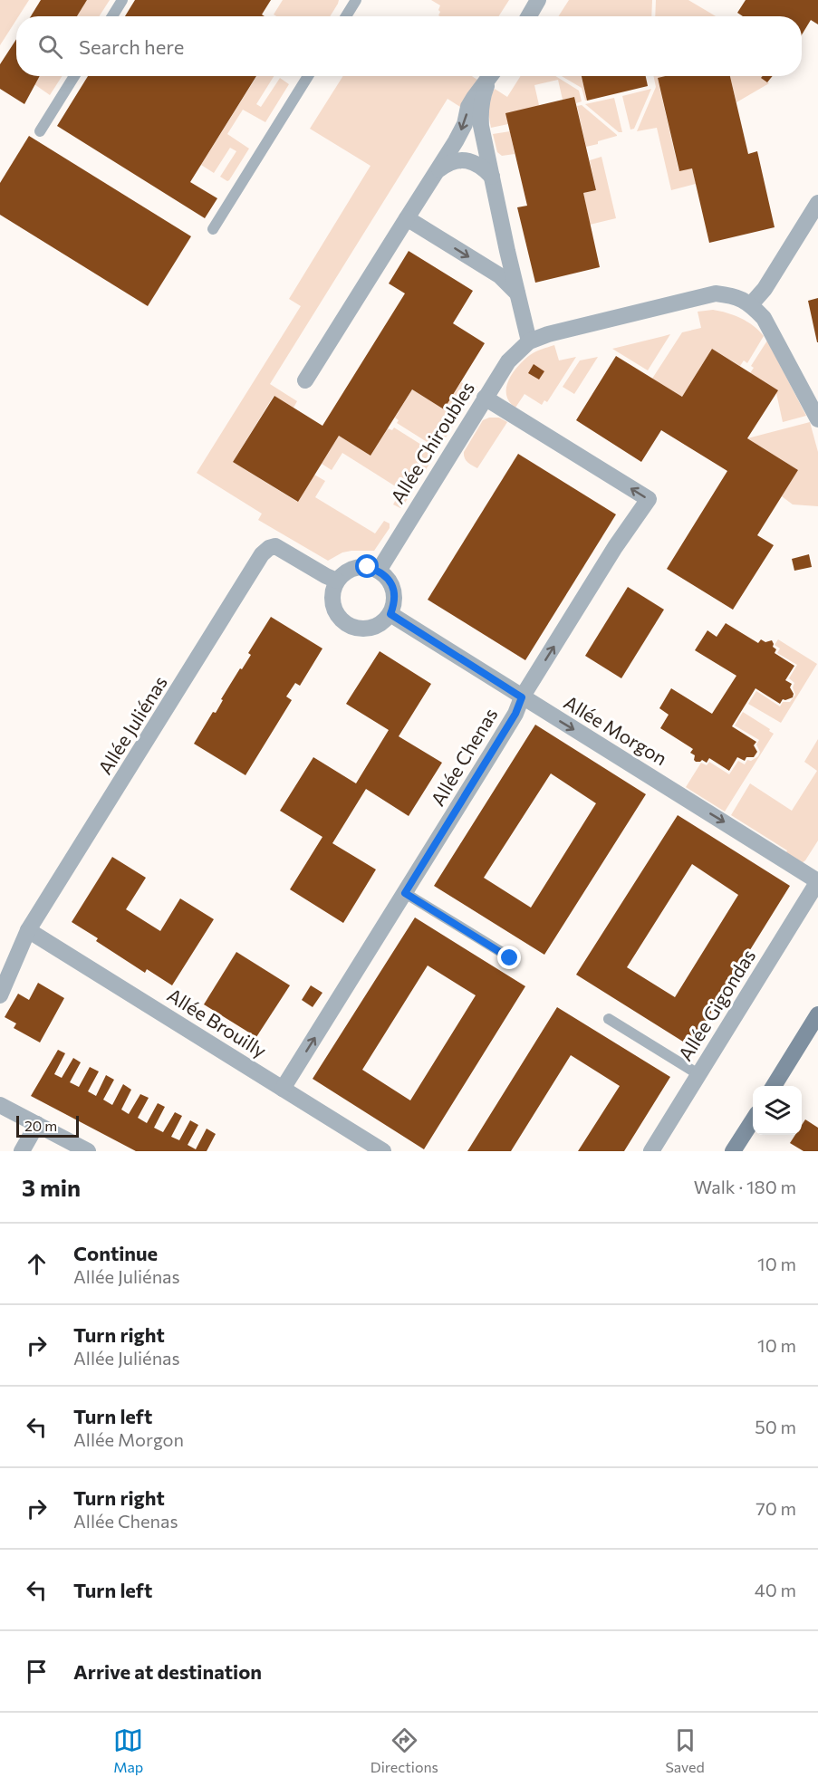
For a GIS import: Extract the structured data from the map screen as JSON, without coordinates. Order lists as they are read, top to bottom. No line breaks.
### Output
{"streets":{"street":["Allée Chiroubles","Allée Juliénas","Allée Morgon","Allée Chenas","Allée Gigondas","Allée Brouilly"]},"crossings":[["Allée Chiroubles","Allée Juliénas"],["Allée Chiroubles","Allée Morgon"],["Allée Chiroubles","Allée Chenas"],["Allée Juliénas","Allée Morgon"],["Allée Juliénas","Allée Brouilly"],["Allée Morgon","Allée Chenas"],["Allée Morgon","Allée Gigondas"],["Allée Chenas","Allée Brouilly"]],"one_way":["Allée Morgon"],"scale_bar":"20 m","page":{"search":"Search here","scale":"20 m","heading":["3 min","Walk · 180 m"],"list":[["Continue","Allée Juliénas","10 m"],["Turn right","Allée Juliénas","10 m"],["Turn left","Allée Morgon","50 m"],["Turn right","Allée Chenas","70 m"],["Turn left","40 m"],"Arrive at destination"],"nav":["Map","Directions","Saved"]}}
